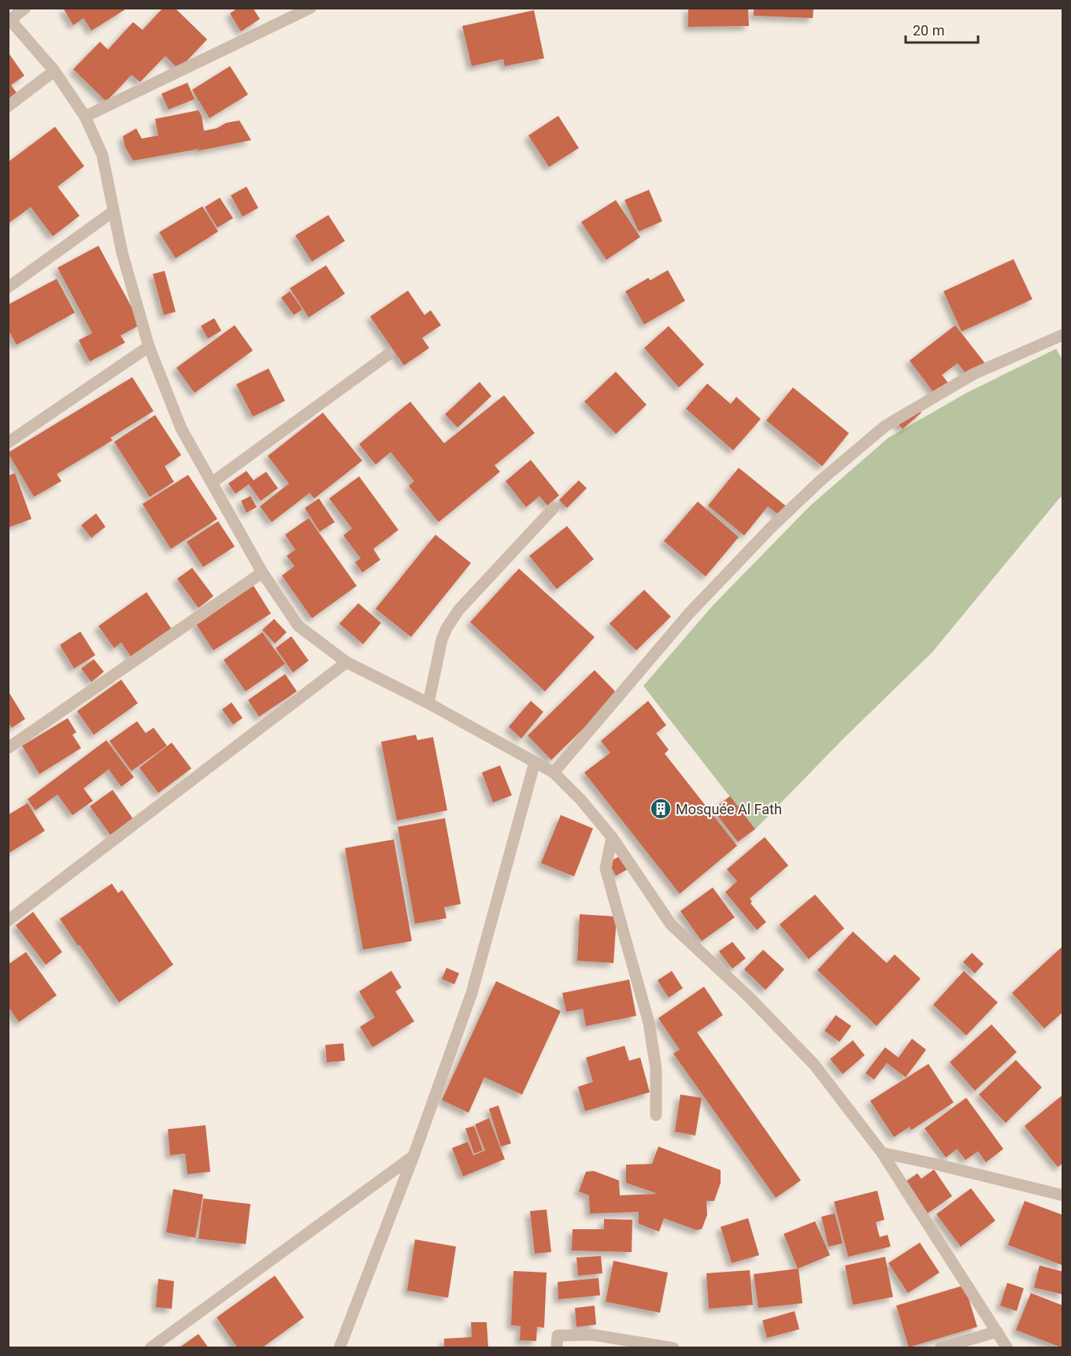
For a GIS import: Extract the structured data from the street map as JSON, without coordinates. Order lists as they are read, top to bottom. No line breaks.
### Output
{"places":{"building":["Mosquée Al Fath"]},"scale_bar":"20 m"}
